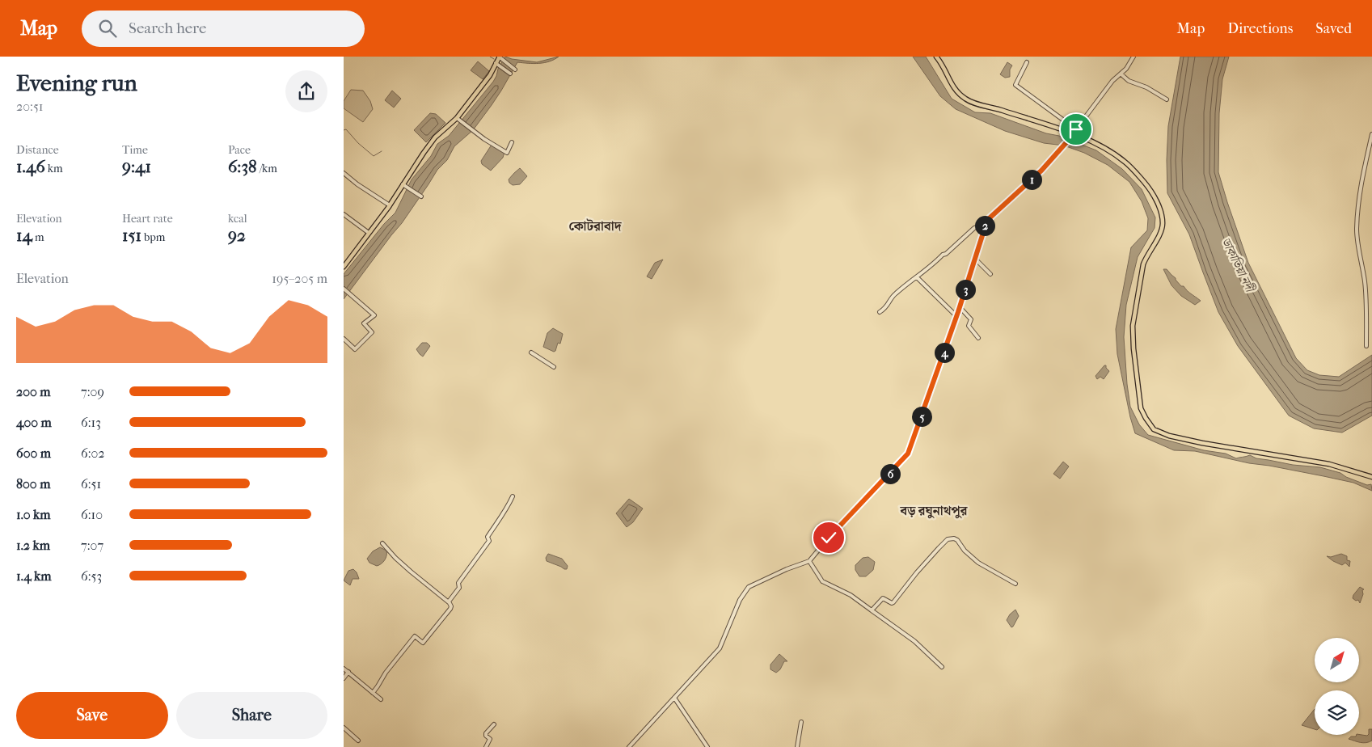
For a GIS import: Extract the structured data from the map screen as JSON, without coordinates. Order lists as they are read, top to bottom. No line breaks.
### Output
{"districts":["কোটরাবাদ","বড় রঘুনাথপুর"],"water":["ডাকাতিয়া নদী"],"north":"top right","page":{"header":"Map","search":"Search here","nav":["Map","Directions","Saved"],"heading":["Evening run","20:51"],"stats":[["Distance","1.46 km"],["Time","9:41"],["Pace","6:38 /km"],["Elevation","14 m"],["Heart rate","151 bpm"],["kcal","92"]],"pins":["1","2","3","4","5","6"],"chart":["Elevation","195–205 m"],"list":[{"name":"200 m","note":"7:09"},{"name":"400 m","note":"6:13"},{"name":"600 m","note":"6:02"},{"name":"800 m","note":"6:51"},{"name":"1.0 km","note":"6:10"},{"name":"1.2 km","note":"7:07"},{"name":"1.4 km","note":"6:53"}],"buttons":["Save","Share"]}}
